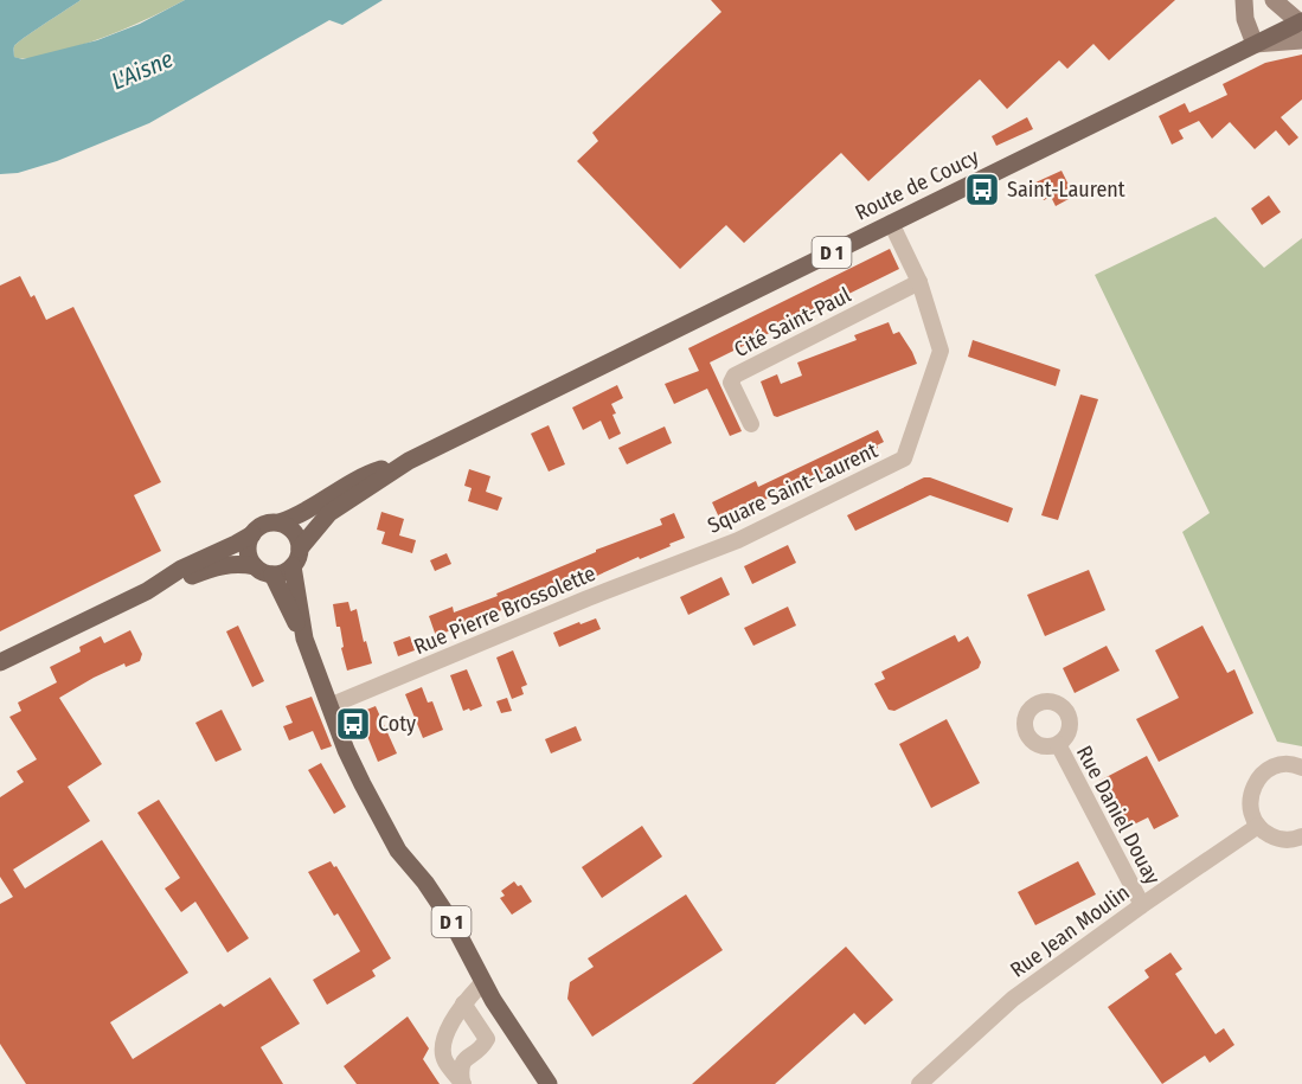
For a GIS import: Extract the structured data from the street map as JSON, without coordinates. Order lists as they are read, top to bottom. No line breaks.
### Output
{"streets":{"main road":["Route de Coucy","D 1"],"street":["Cité Saint-Paul","Square Saint-Laurent","Rue Pierre Brossolette","Rue Daniel Douay","Rue Jean Moulin"]},"crossings":[["Route de Coucy","D 1"],["D 1","Rue Pierre Brossolette"],["Cité Saint-Paul","Square Saint-Laurent"],["Square Saint-Laurent","Rue Pierre Brossolette"],["Rue Daniel Douay","Rue Jean Moulin"]],"water":["L'Aisne"],"places":{"bus stop":["Saint-Laurent","Coty"]}}
